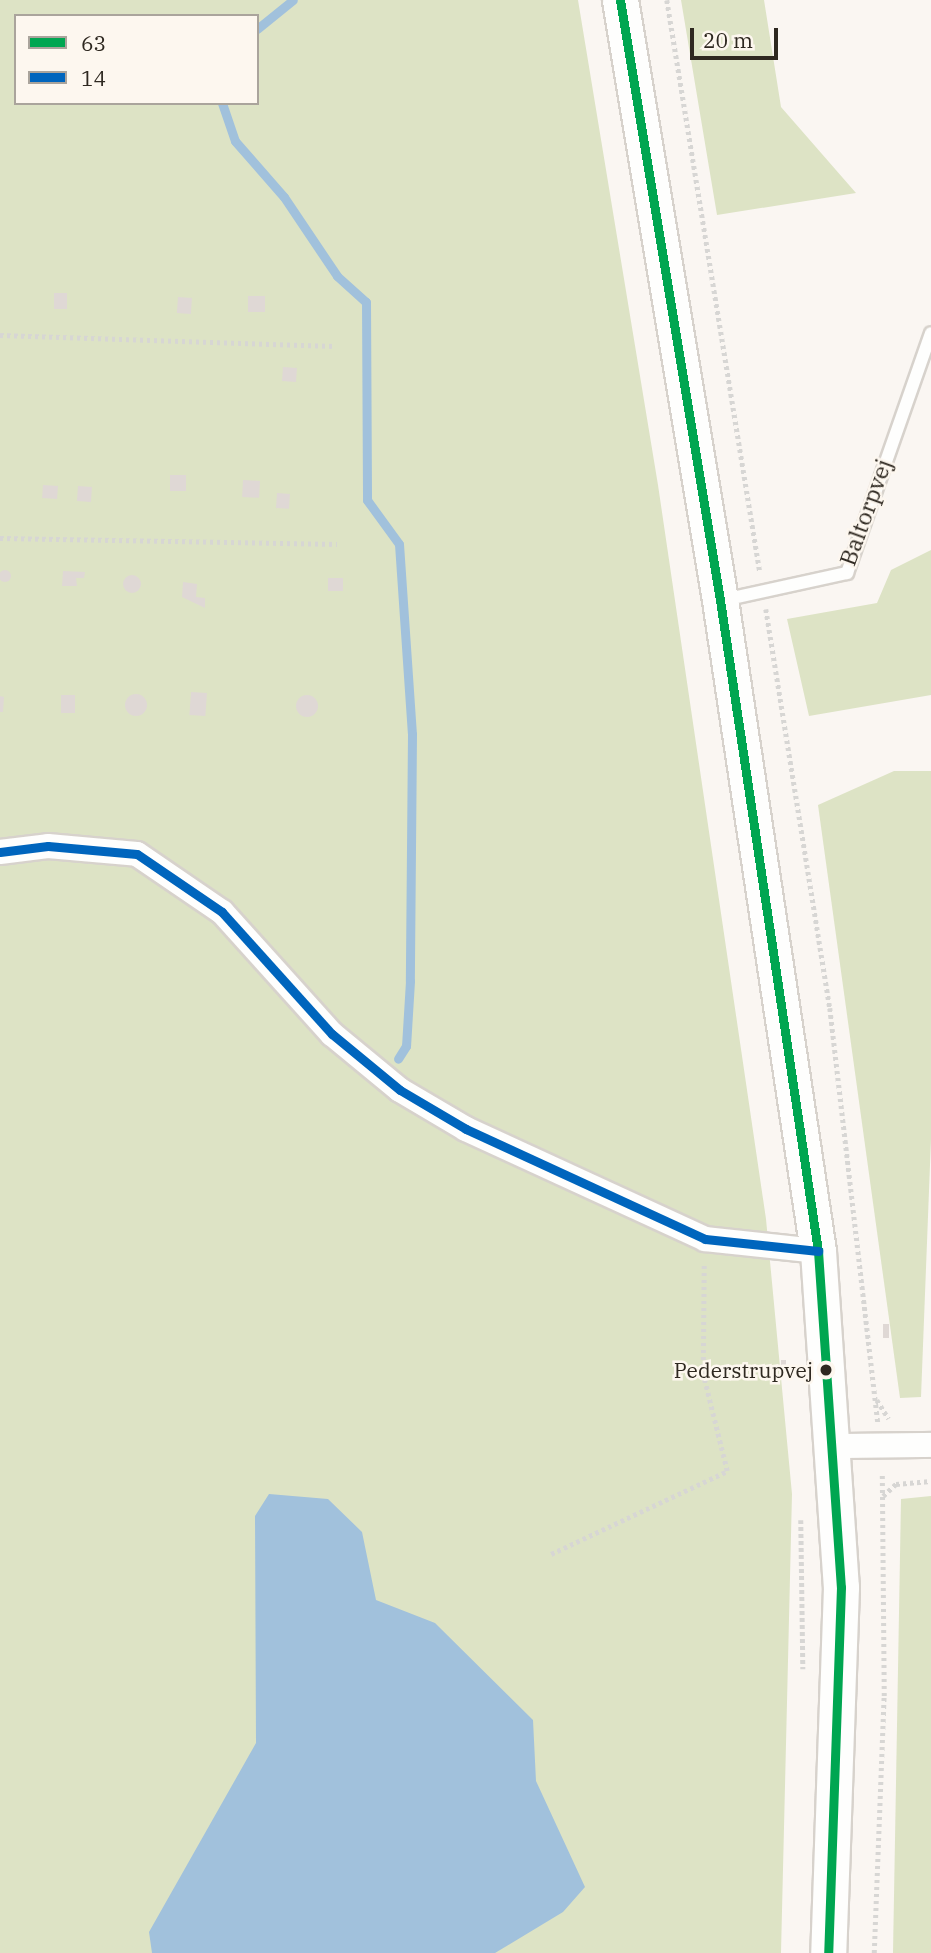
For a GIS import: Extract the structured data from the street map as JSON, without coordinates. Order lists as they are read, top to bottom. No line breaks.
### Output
{"streets":{"lane":["Baltorpvej"]},"places":["Pederstrupvej"],"lines":["transit line 63","transit line 14"],"legend":["63","14"],"scale_bar":"20 m"}
